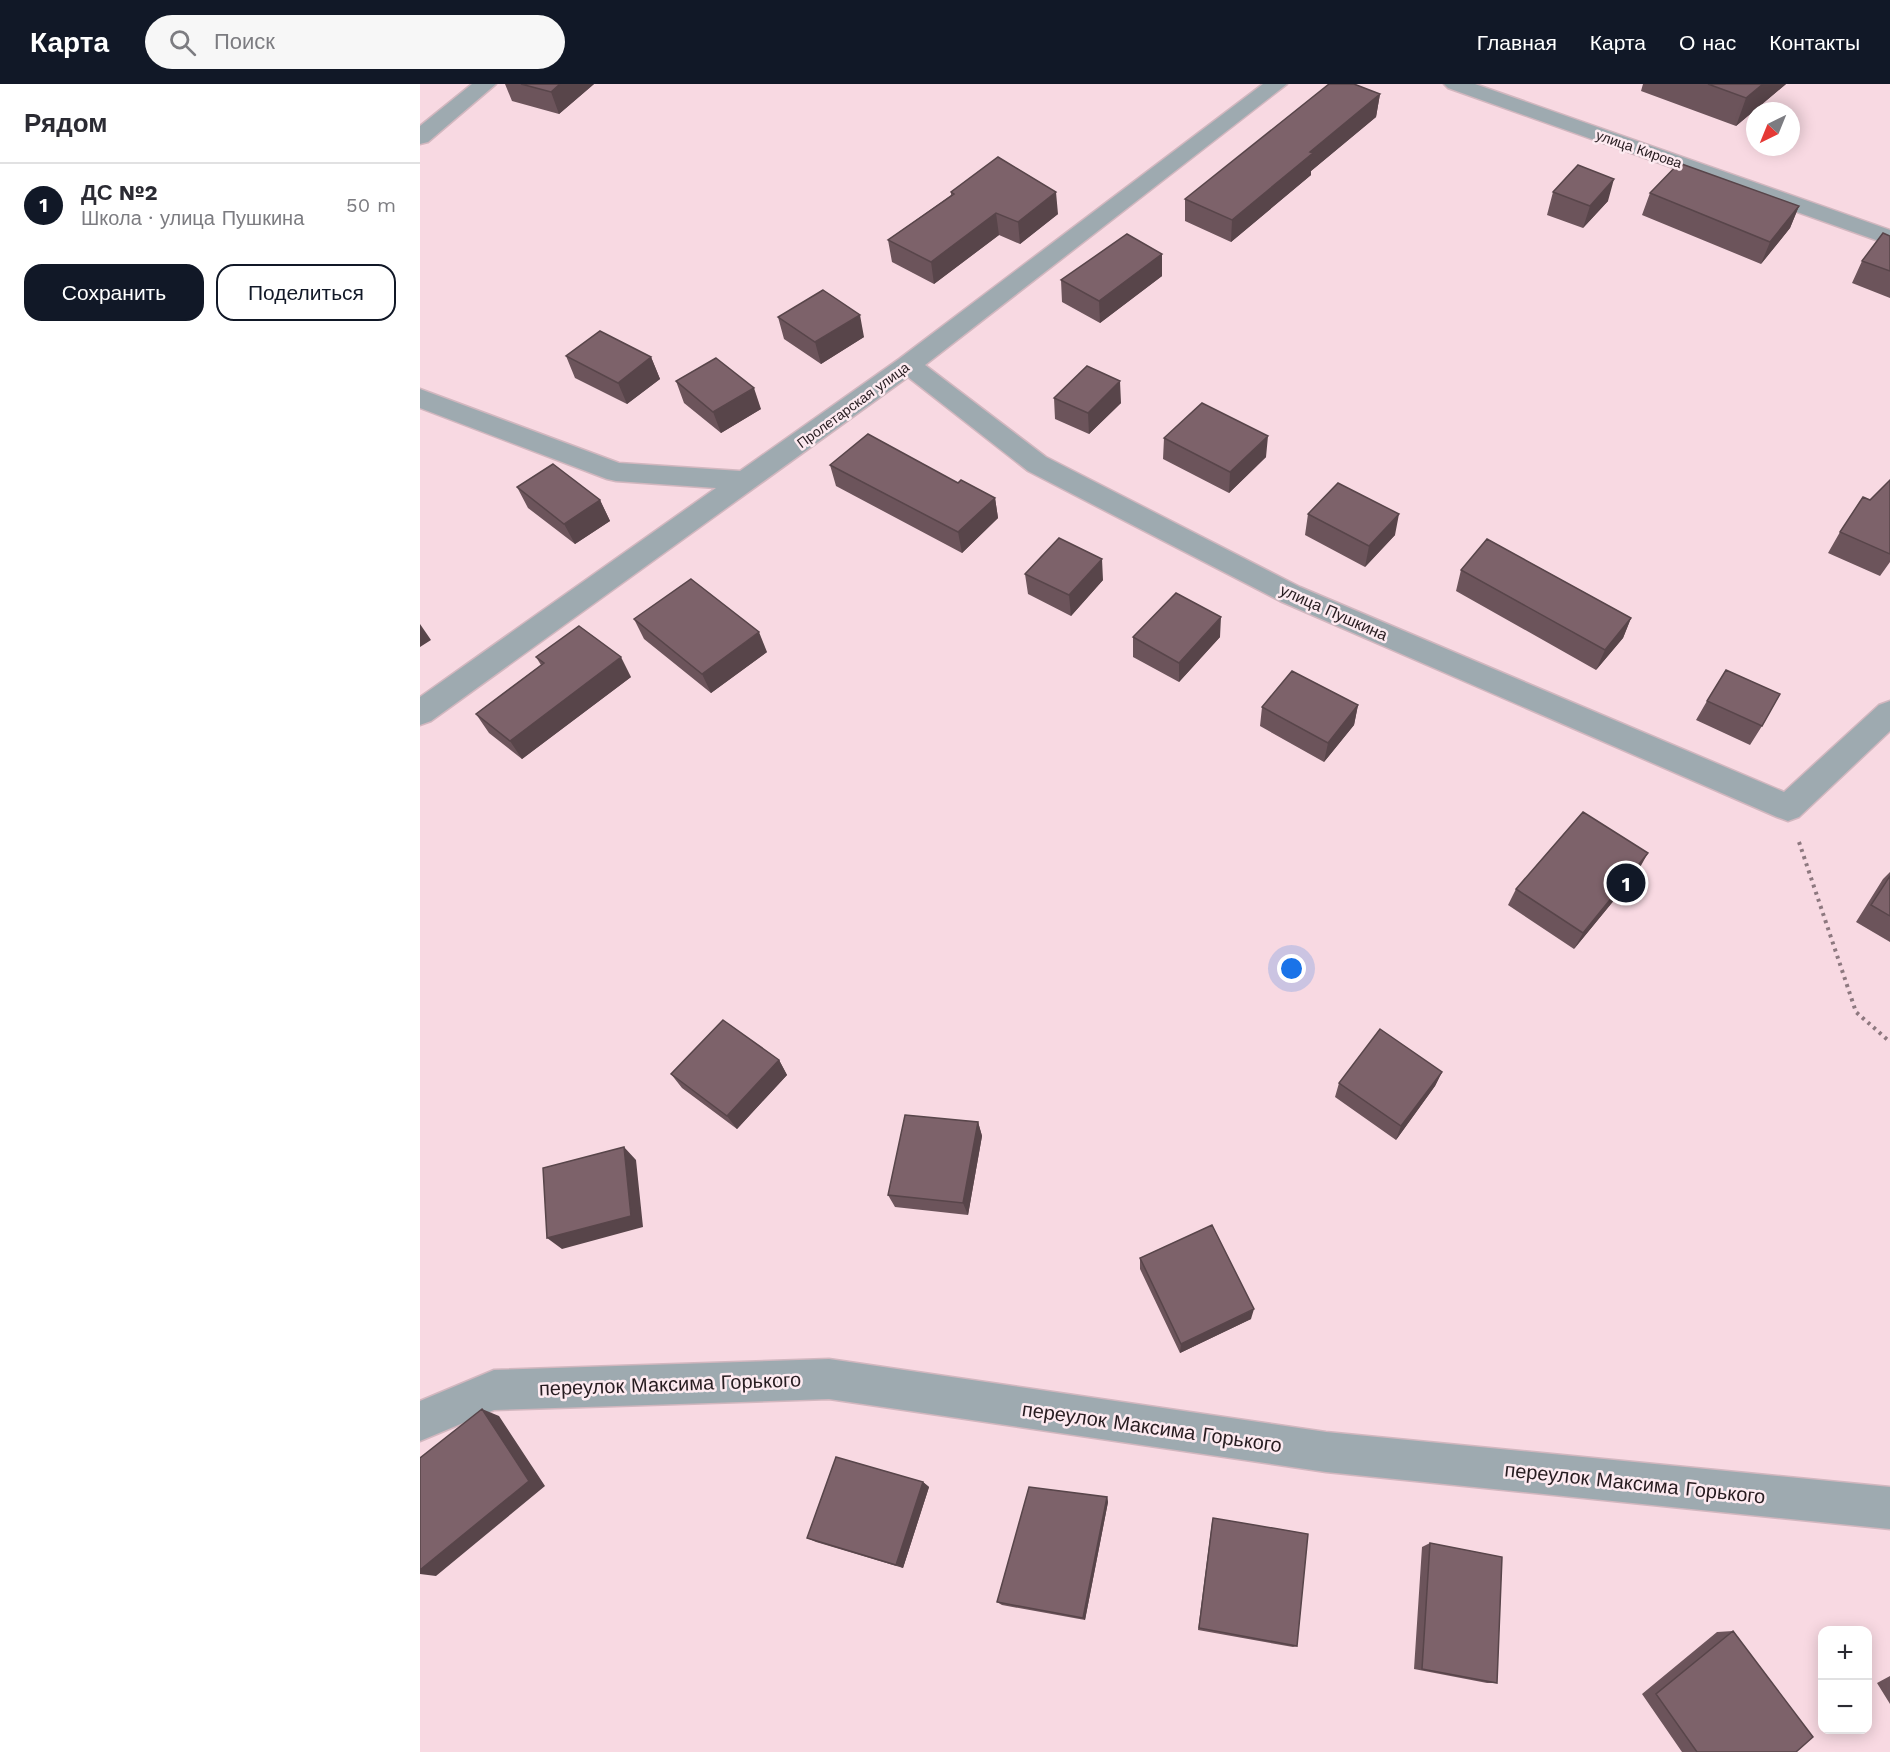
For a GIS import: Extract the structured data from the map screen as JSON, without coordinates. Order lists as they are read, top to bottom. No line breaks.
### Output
{"streets":{"street":["улица Кирова","Пролетарская улица","улица Пушкина","переулок Максима Горького"]},"crossings":[["Пролетарская улица","улица Пушкина"]],"north":"bottom left","page":{"header":"Карта","search":"Поиск","nav":["Главная","Карта","О нас","Контакты"],"heading":"Рядом","list":[{"mark":"1","name":"ДС №2","note":"Школа · улица Пушкина","value":"50 m"}],"buttons":["Сохранить","Поделиться"],"pins":"1","map_buttons":["+","−"]}}
